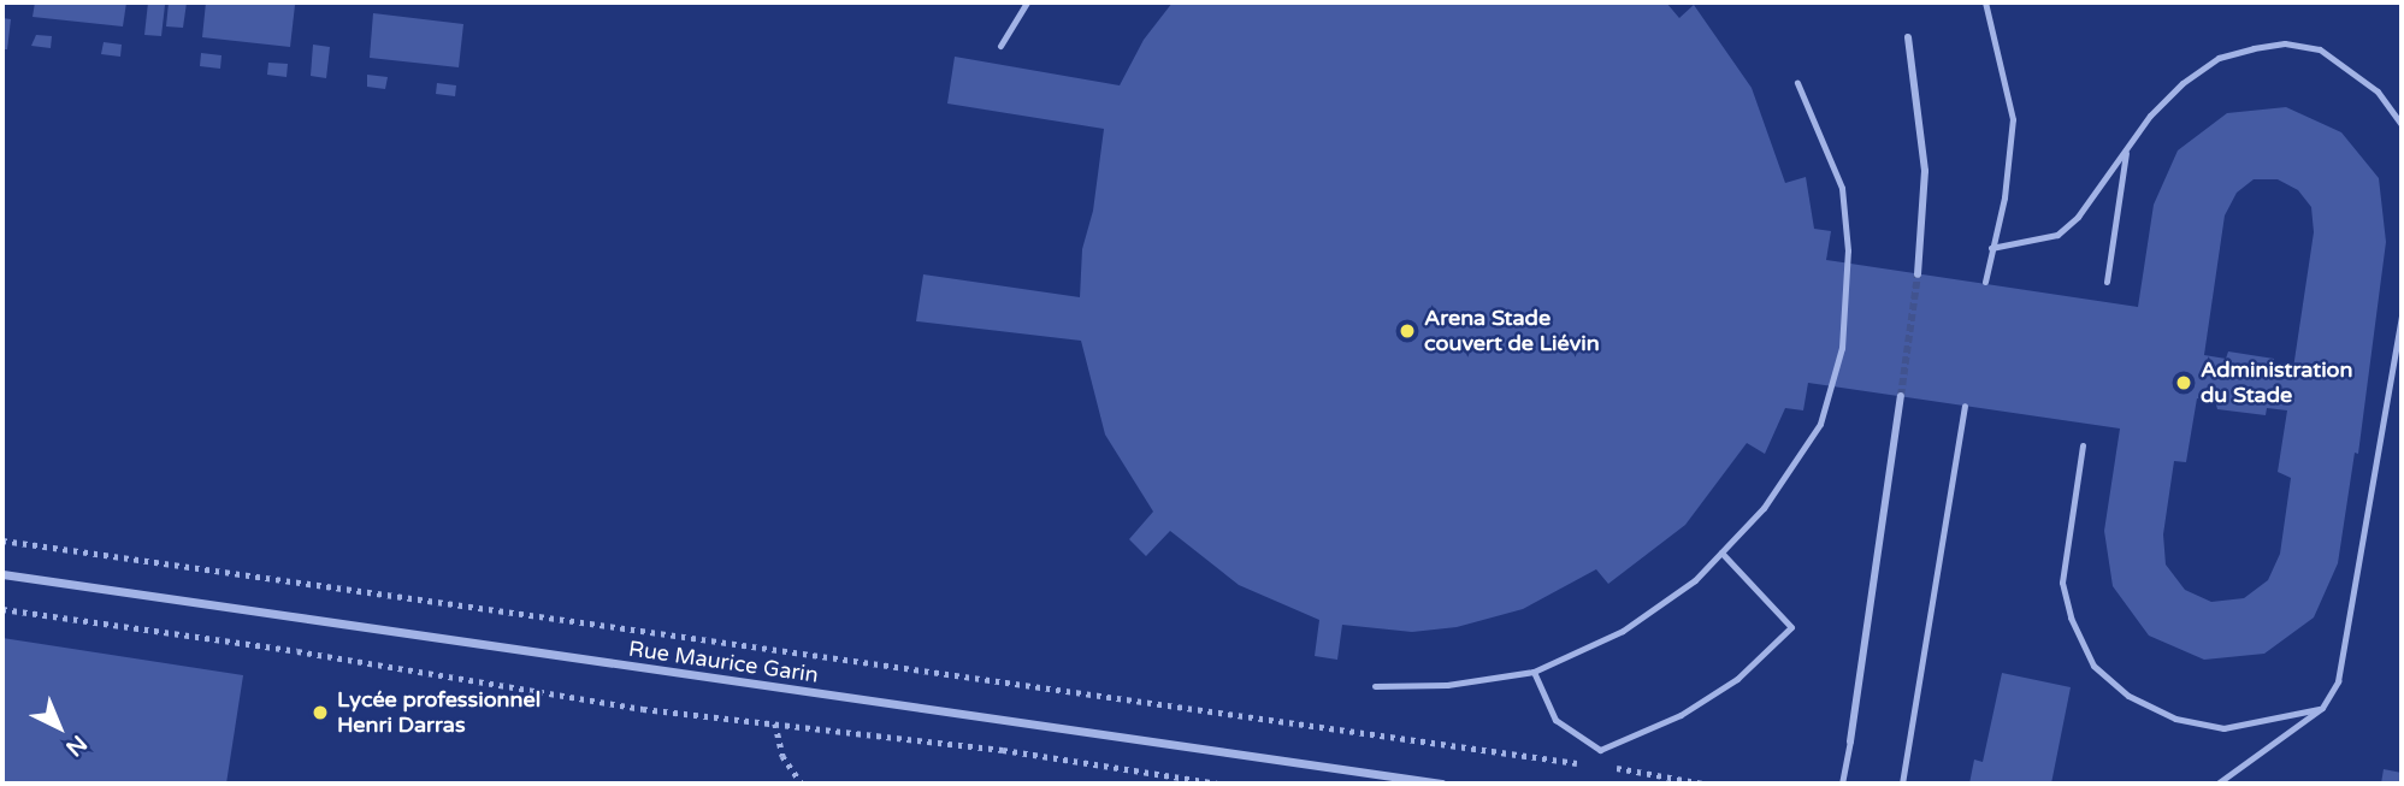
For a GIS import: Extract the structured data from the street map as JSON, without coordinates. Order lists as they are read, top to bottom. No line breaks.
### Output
{"streets":{"street":["Rue Maurice Garin"]},"places":["Arena Stade couvert de Liévin","Administration du Stade","Lycée professionnel Henri Darras"],"north":"bottom right"}
